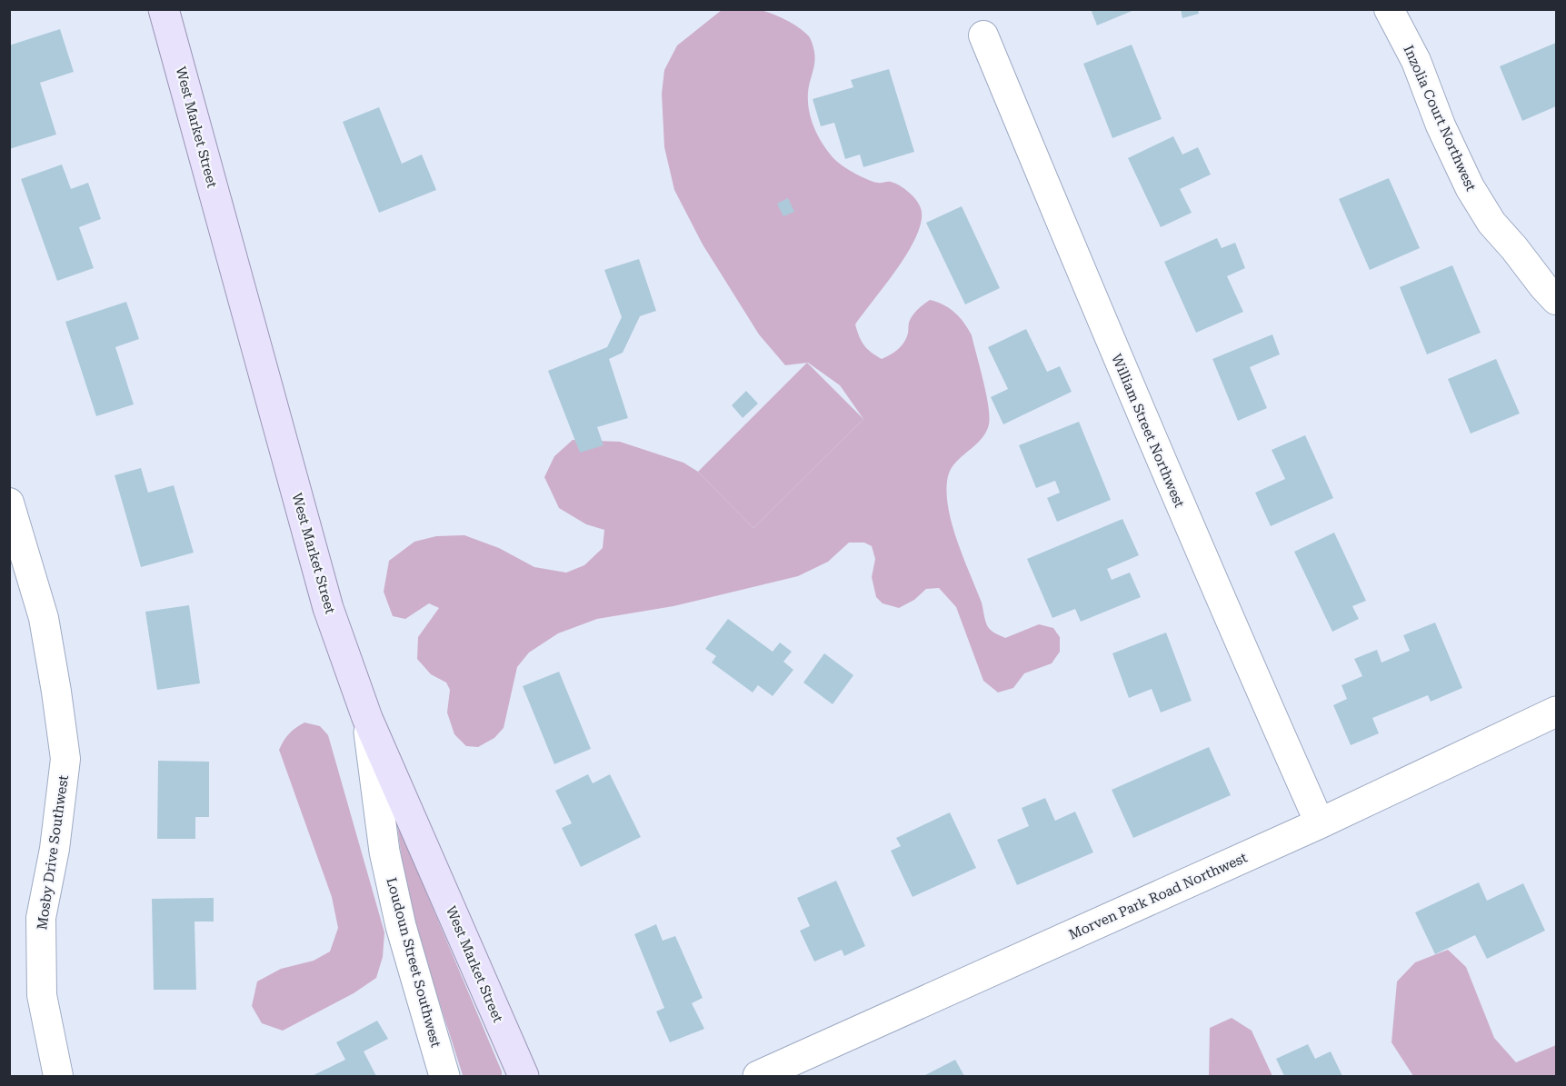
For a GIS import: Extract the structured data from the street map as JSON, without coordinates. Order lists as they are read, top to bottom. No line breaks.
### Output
{"streets":{"main road":["West Market Street"],"street":["Inzolia Court Northwest","William Street Northwest","Mosby Drive Southwest","Morven Park Road Northwest","Loudoun Street Southwest"]},"crossings":[["West Market Street","Loudoun Street Southwest"],["William Street Northwest","Morven Park Road Northwest"]]}
